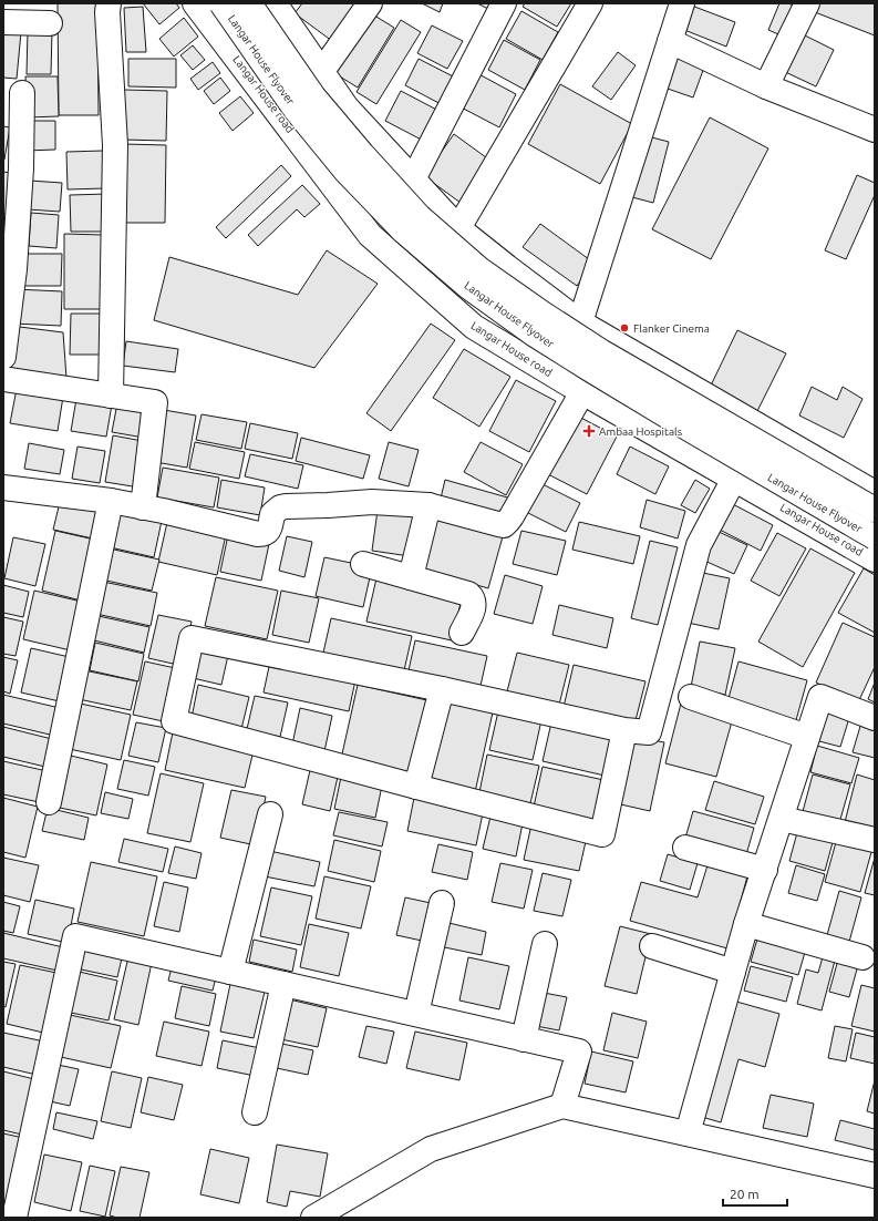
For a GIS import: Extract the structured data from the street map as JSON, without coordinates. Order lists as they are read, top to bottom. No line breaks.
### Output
{"streets":{"main road":["Langar House Flyover","Langar House road"]},"places":{"other":["Flanker Cinema"],"health":["Ambaa Hospitals"]},"scale_bar":"20 m"}
